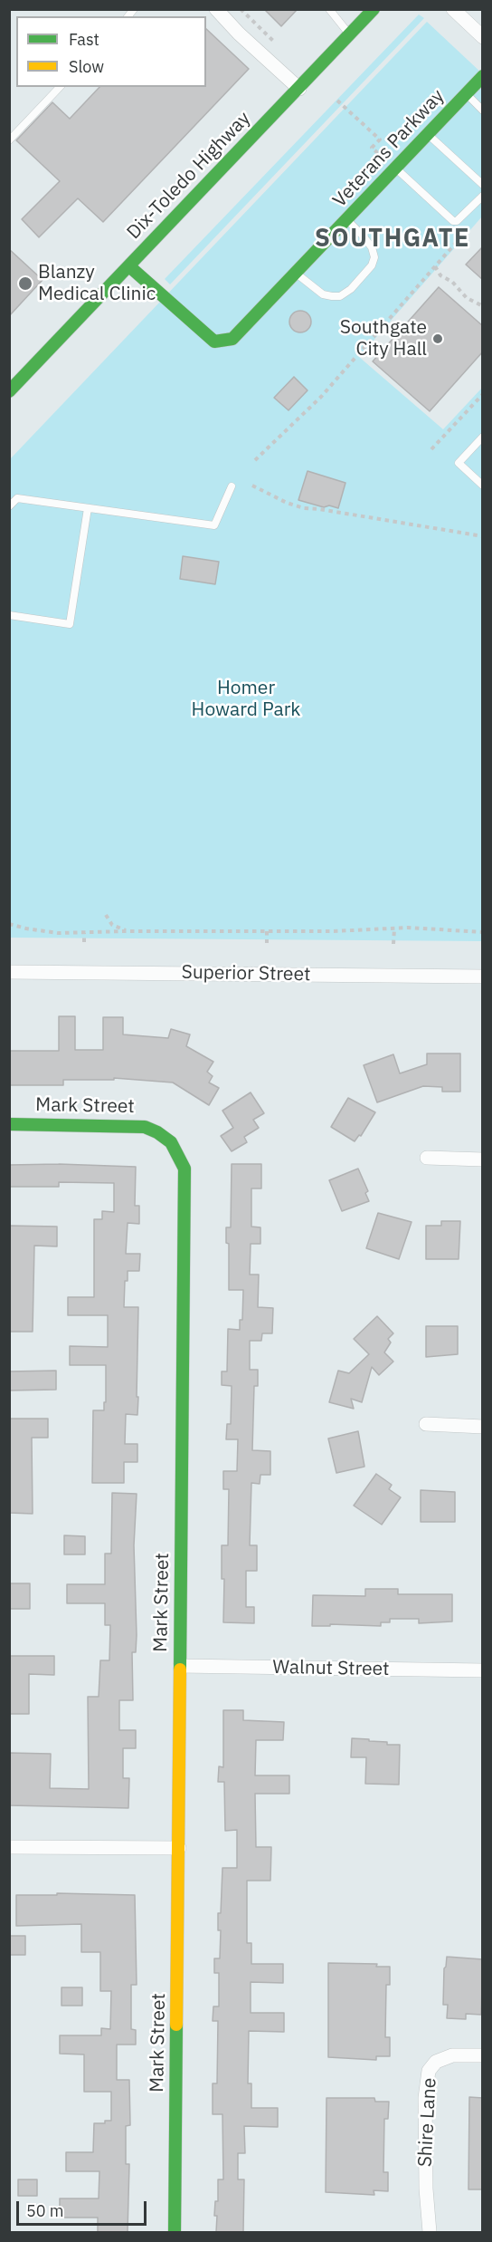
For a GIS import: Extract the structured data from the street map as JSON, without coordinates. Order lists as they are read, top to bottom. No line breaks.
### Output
{"streets":{"street":["Veterans Parkway","Dix-Toledo Highway","Superior Street","Mark Street","Walnut Street","Shire Lane"]},"crossings":[["Veterans Parkway","Dix-Toledo Highway"],["Mark Street","Walnut Street"]],"districts":["SOUTHGATE"],"parks":["Homer Howard Park"],"places":["Blanzy Medical Clinic","Southgate City Hall"],"legend":["Fast","Slow"],"scale_bar":"50 m"}
